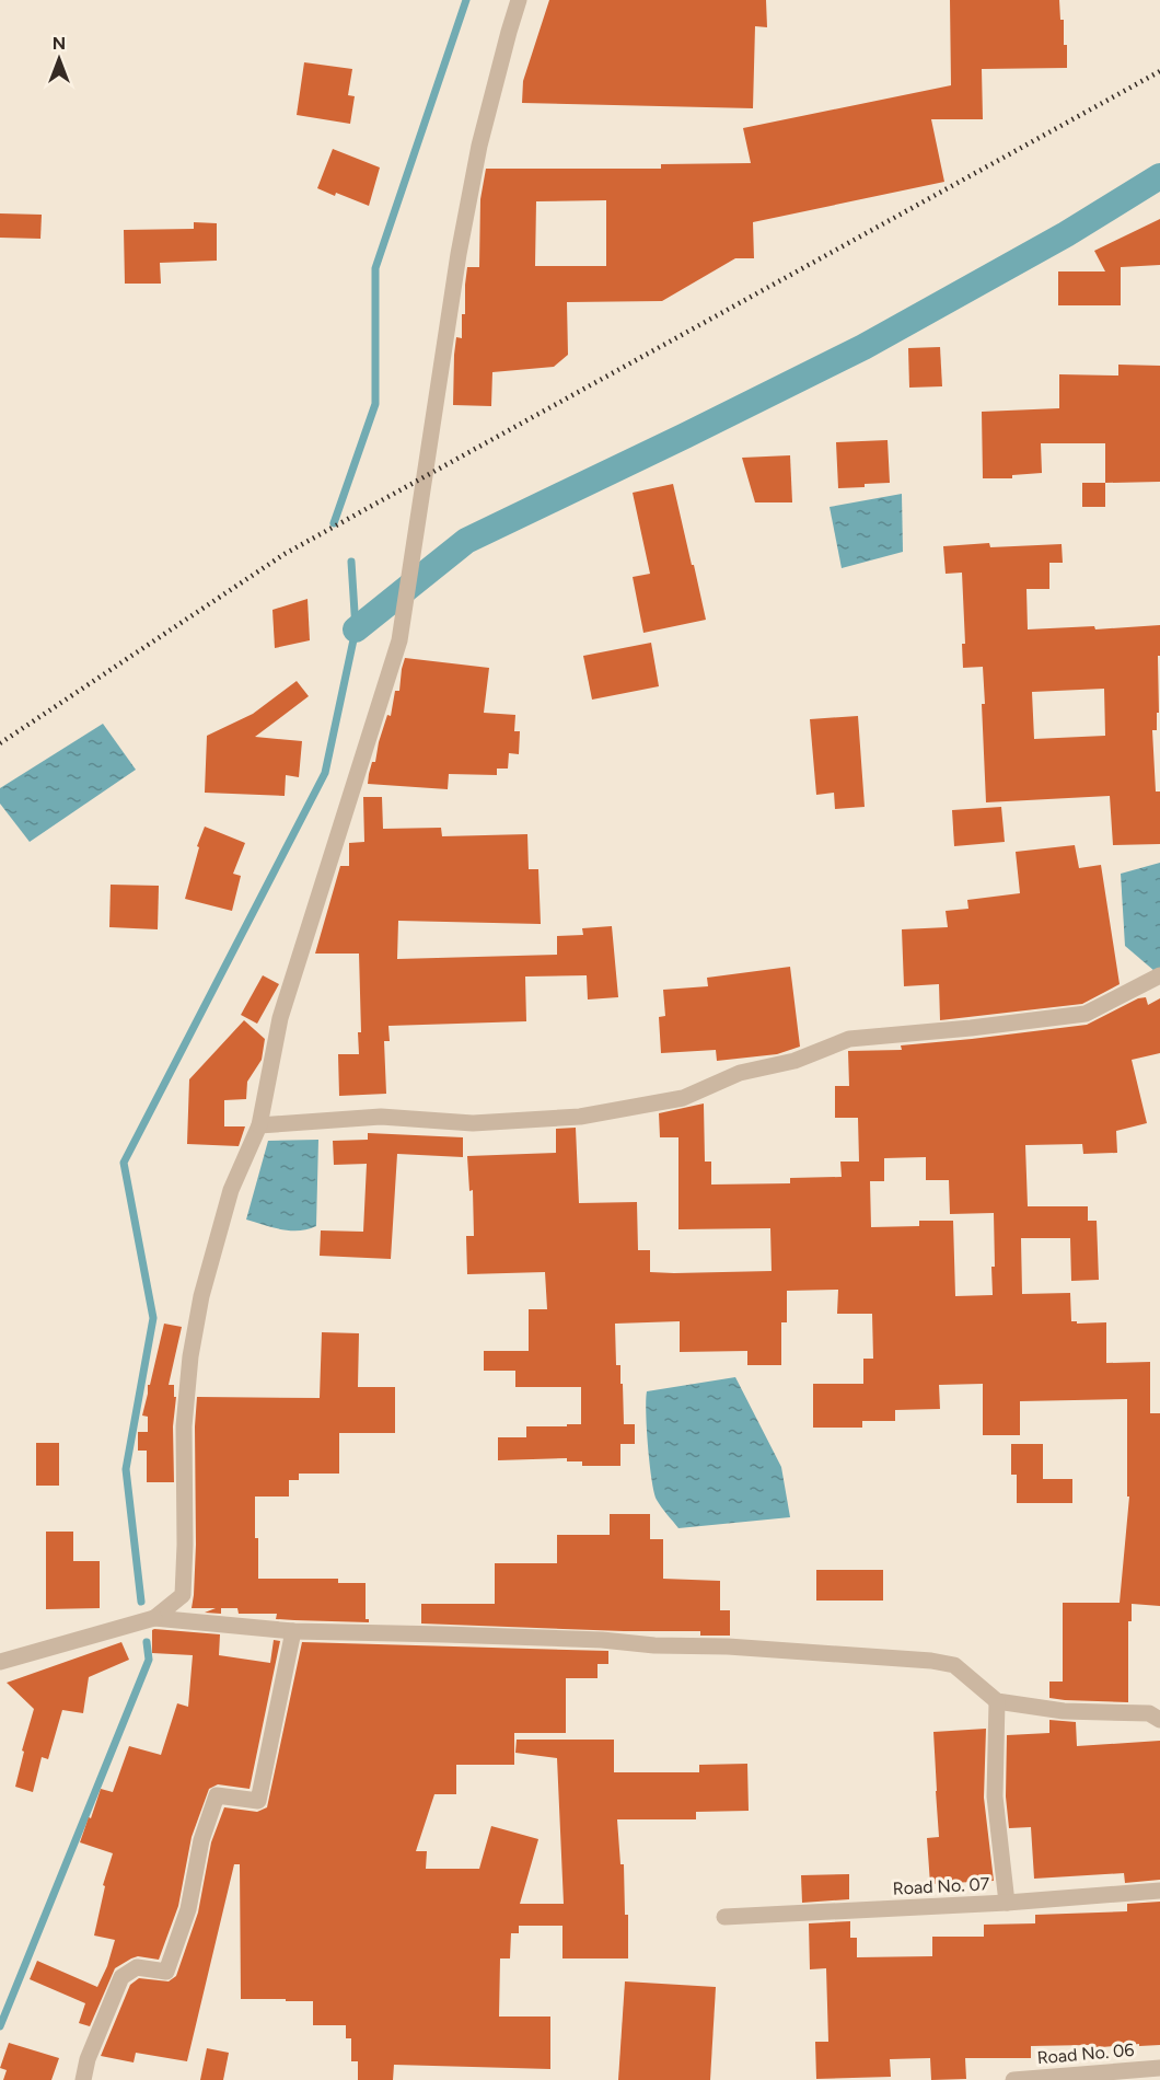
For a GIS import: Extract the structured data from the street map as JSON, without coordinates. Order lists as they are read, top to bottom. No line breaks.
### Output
{"streets":{"street":["Road No. 07","Road No. 06"]},"north":"top"}
